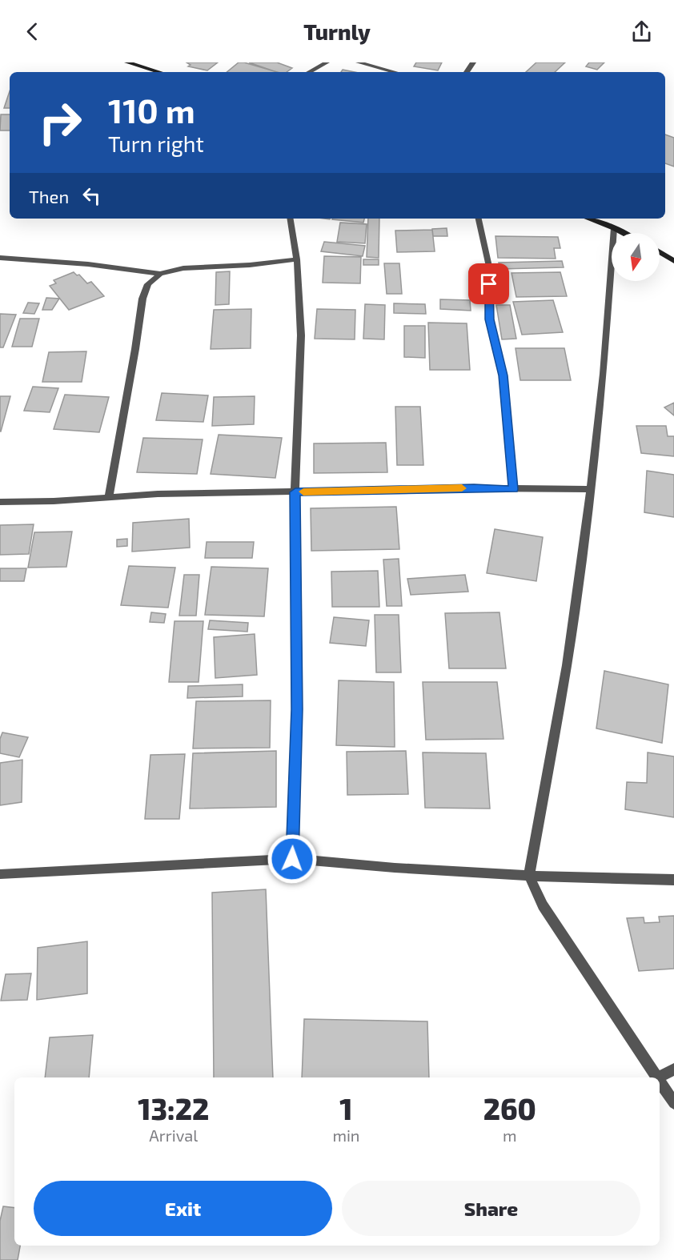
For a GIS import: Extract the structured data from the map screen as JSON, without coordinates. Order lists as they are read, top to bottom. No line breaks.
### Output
{"north":"bottom","page":{"header":"Turnly","turn":["110 m","Turn right"],"then":"Then","eta":["13:22","Arrival","1","min","260","m"],"buttons":["Exit","Share"]}}
